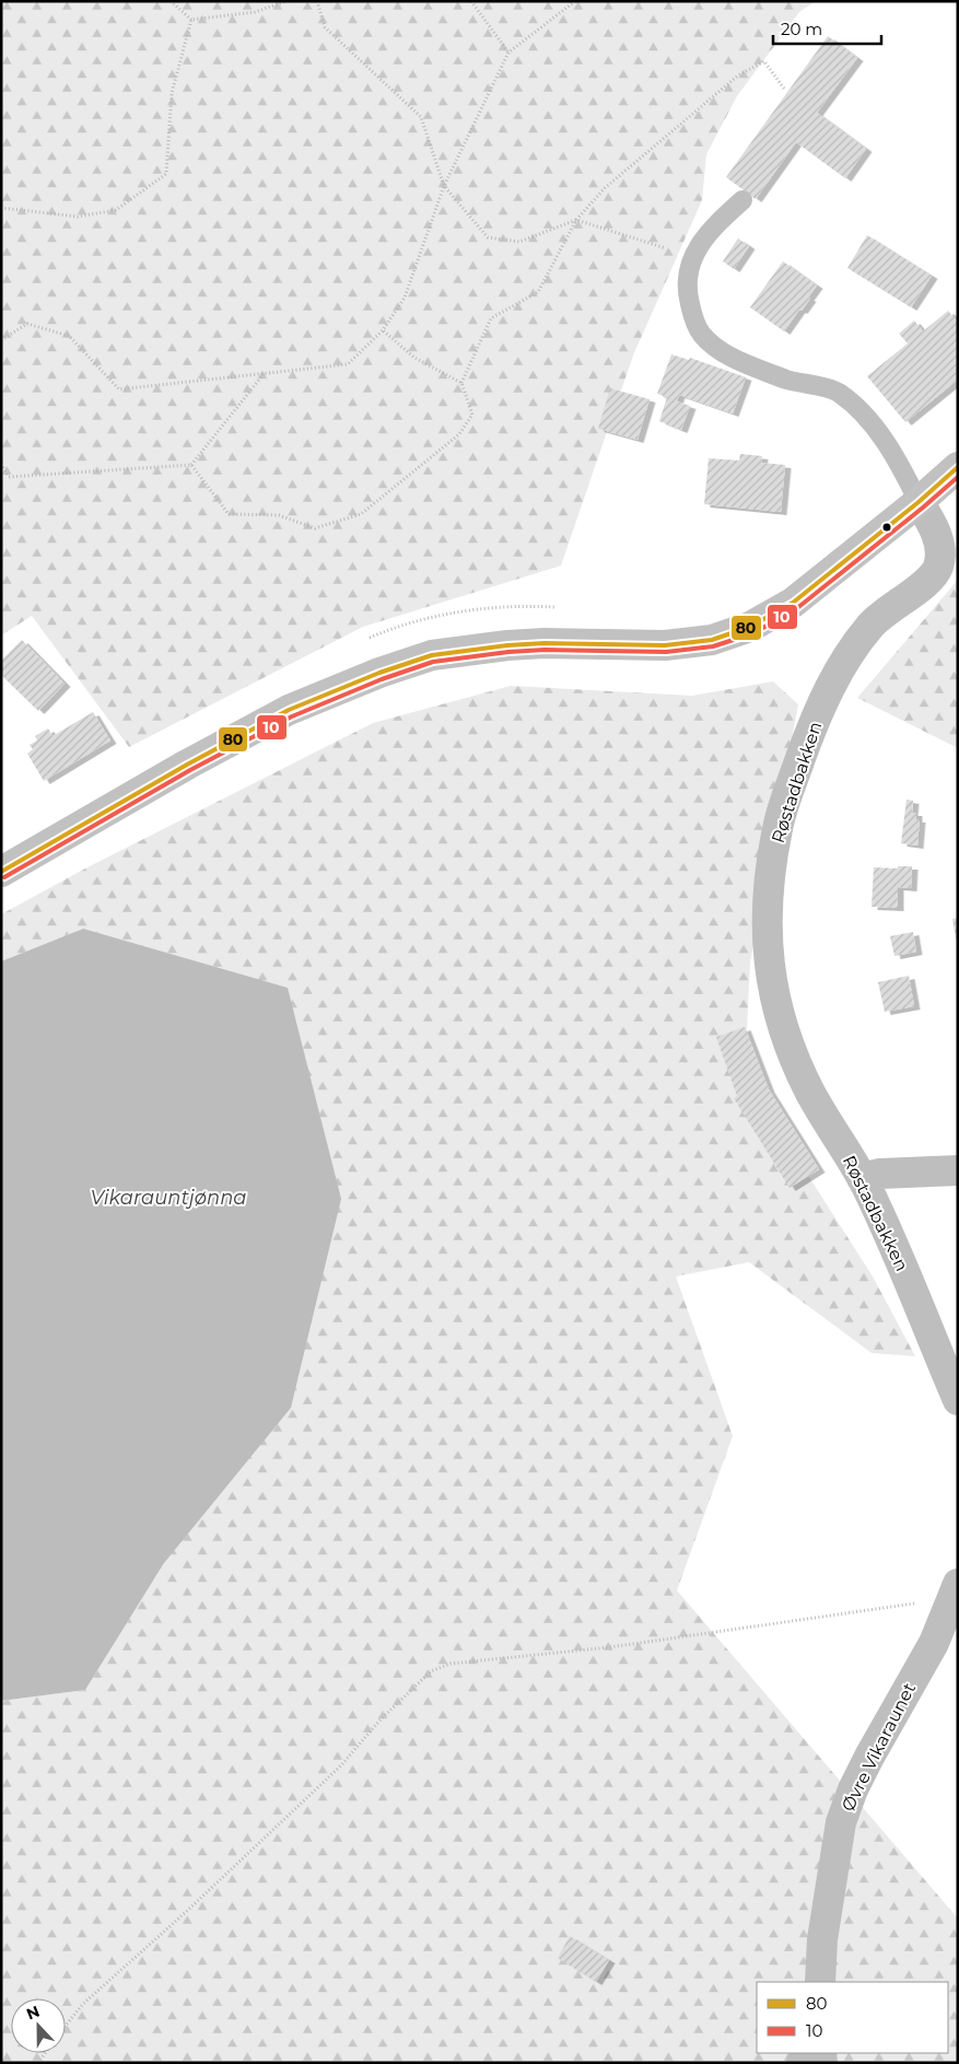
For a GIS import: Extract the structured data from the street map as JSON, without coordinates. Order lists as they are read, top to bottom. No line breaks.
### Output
{"streets":{"street":["Røstadbakken","Øvre Vikaraunet"]},"water":["Vikarauntjønna"],"lines":["transit line 80","transit line 10"],"legend":["80","10"],"scale_bar":"20 m","north":"top"}
